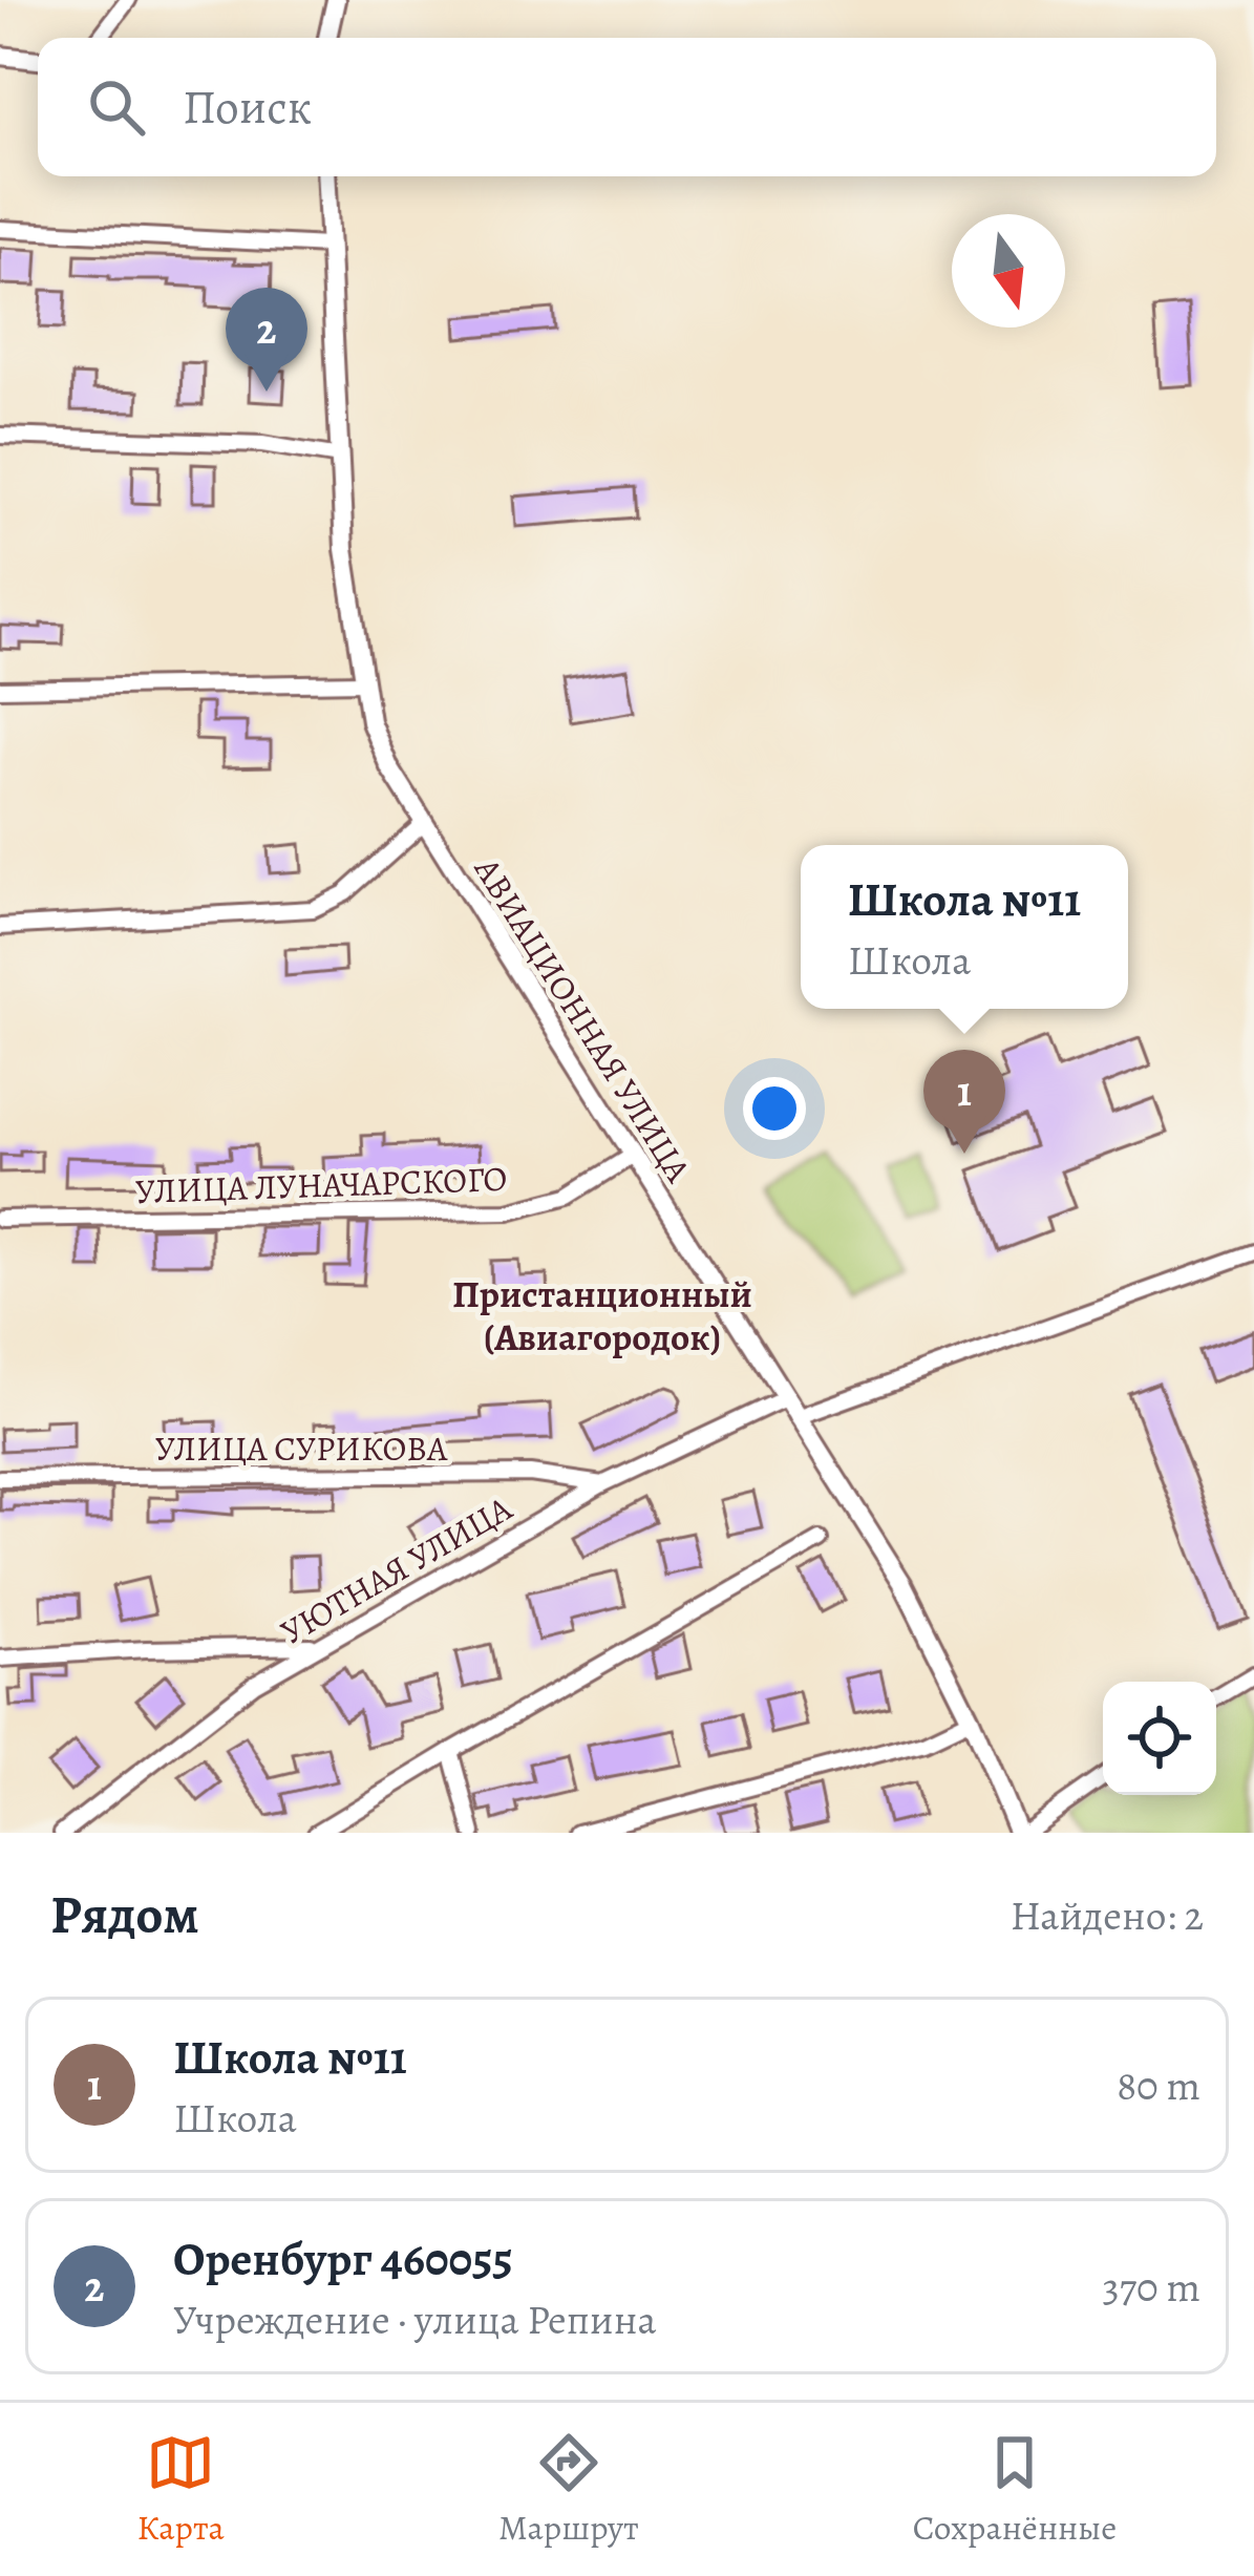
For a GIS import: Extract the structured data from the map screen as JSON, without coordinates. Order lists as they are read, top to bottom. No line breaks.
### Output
{"streets":{"street":["АВИАЦИОННАЯ УЛИЦА","УЛИЦА ЛУНАЧАРСКОГО","УЛИЦА СУРИКОВА","УЮТНАЯ УЛИЦА"]},"crossings":[["АВИАЦИОННАЯ УЛИЦА","УЛИЦА ЛУНАЧАРСКОГО"],["АВИАЦИОННАЯ УЛИЦА","УЮТНАЯ УЛИЦА"],["УЛИЦА СУРИКОВА","УЮТНАЯ УЛИЦА"]],"districts":["Пристанционный (Авиагородок)"],"north":"bottom","page":{"search":"Поиск","pins":["2","1"],"popup":["Школа №11","Школа"],"heading":["Рядом","Найдено: 2"],"list":[{"mark":"1","name":"Школа №11","note":"Школа","value":"80 m"},{"mark":"2","name":"Оренбург 460055","note":"Учреждение · улица Репина","value":"370 m"}],"nav":["Карта","Маршрут","Сохранённые"]}}
